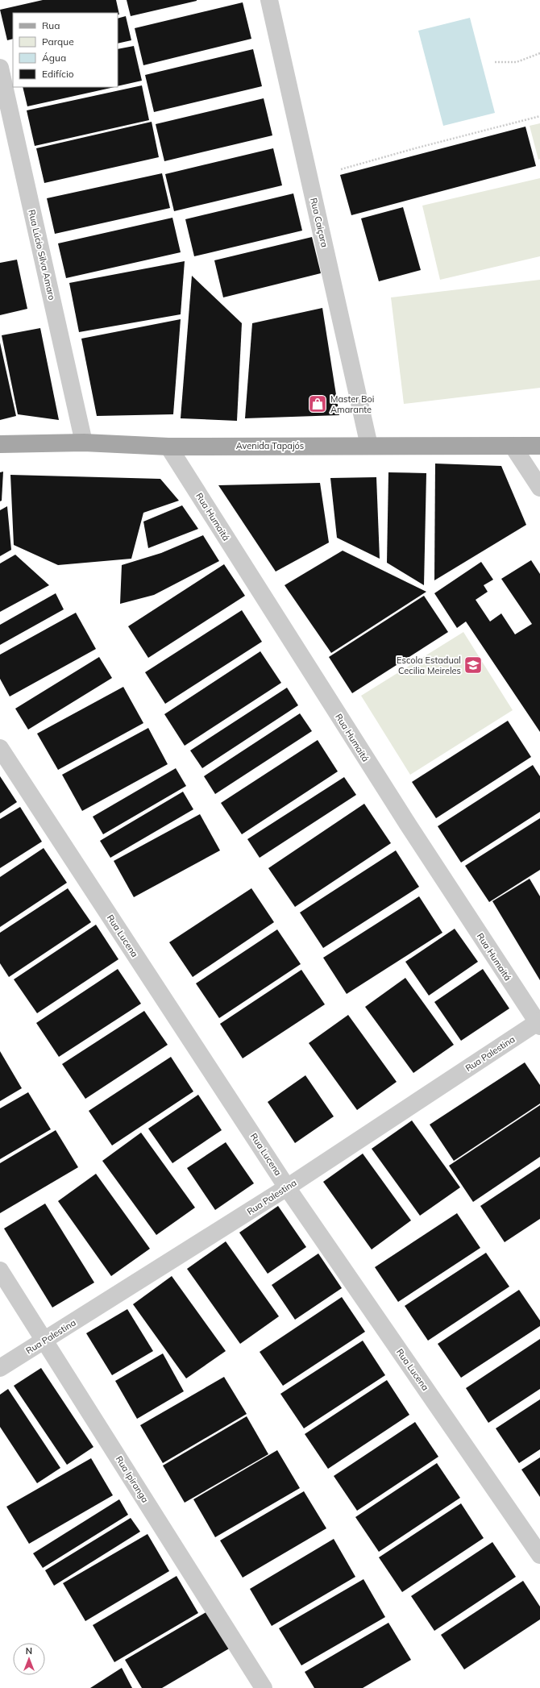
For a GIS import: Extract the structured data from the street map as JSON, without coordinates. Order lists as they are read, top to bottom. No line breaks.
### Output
{"streets":{"main road":["Avenida Tapajós"],"street":["Rua Caiçara","Rua Lúcio Silva Amaro","Rua Humaitá","Rua Lucena","Rua Palestina","Rua Ipiranga"]},"crossings":[["Rua Caiçara","Avenida Tapajós"],["Rua Lúcio Silva Amaro","Avenida Tapajós"],["Avenida Tapajós","Rua Humaitá"],["Rua Humaitá","Rua Palestina"],["Rua Lucena","Rua Palestina"],["Rua Palestina","Rua Ipiranga"]],"places":{"shop":["Master Boi Amarante"],"school or university":["Escola Estadual Cecilia Meireles"]},"legend":["Rua","Parque","Água","Edifício"],"north":"top"}
